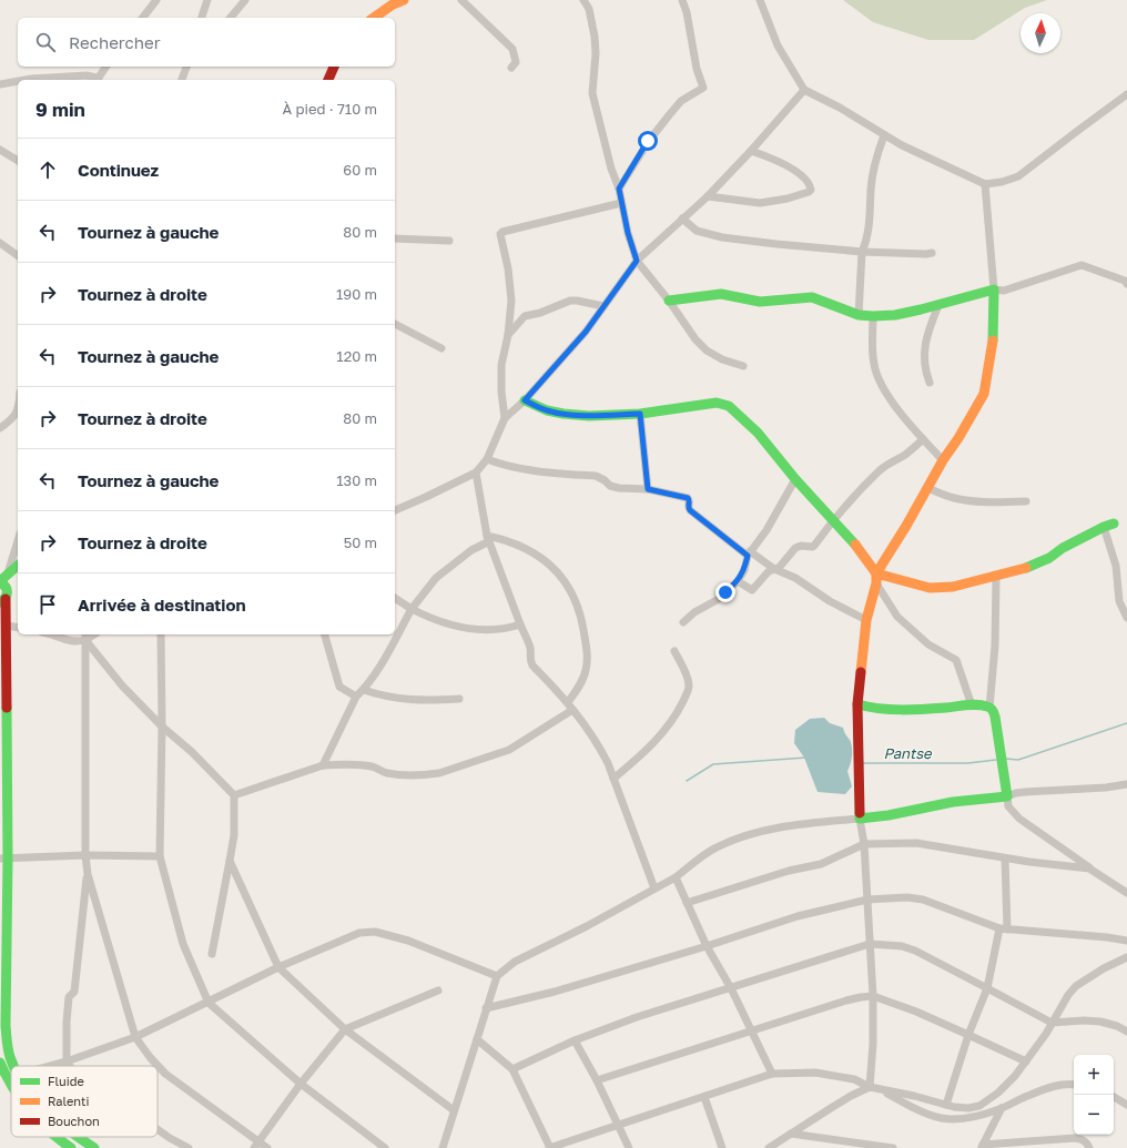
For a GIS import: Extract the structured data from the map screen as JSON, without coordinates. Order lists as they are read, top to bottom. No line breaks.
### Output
{"water":["Pantse"],"legend":["Fluide","Ralenti","Bouchon"],"north":"top","page":{"search":"Rechercher","heading":["9 min","À pied · 710 m"],"list":[["Continuez","60 m"],["Tournez à gauche","80 m"],["Tournez à droite","190 m"],["Tournez à gauche","120 m"],["Tournez à droite","80 m"],["Tournez à gauche","130 m"],["Tournez à droite","50 m"],"Arrivée à destination"],"map_buttons":["+","−"]}}
